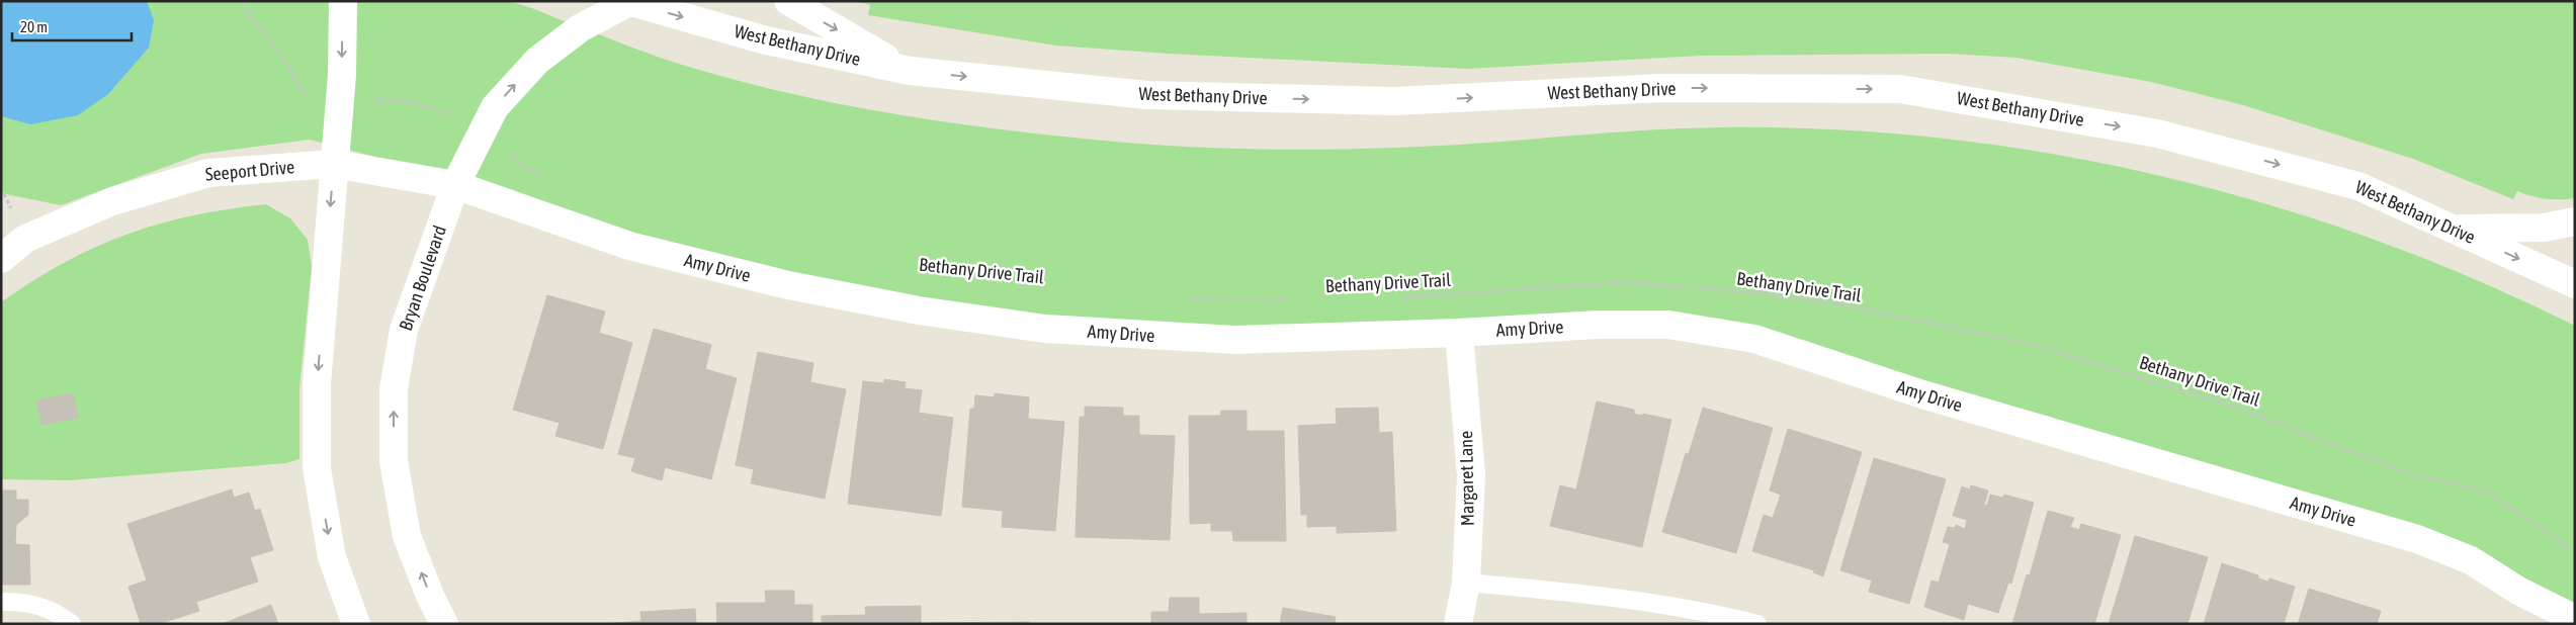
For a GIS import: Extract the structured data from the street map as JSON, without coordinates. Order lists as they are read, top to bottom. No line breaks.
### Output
{"streets":{"street":["West Bethany Drive","Seeport Drive","Amy Drive","Bryan Boulevard","Margaret Lane"],"path":["Bethany Drive Trail"]},"crossings":[["West Bethany Drive","Bryan Boulevard"],["Seeport Drive","Amy Drive"],["Seeport Drive","Bryan Boulevard"],["Amy Drive","Bryan Boulevard"],["Amy Drive","Margaret Lane"]],"one_way":["West Bethany Drive"],"scale_bar":"20 m"}
